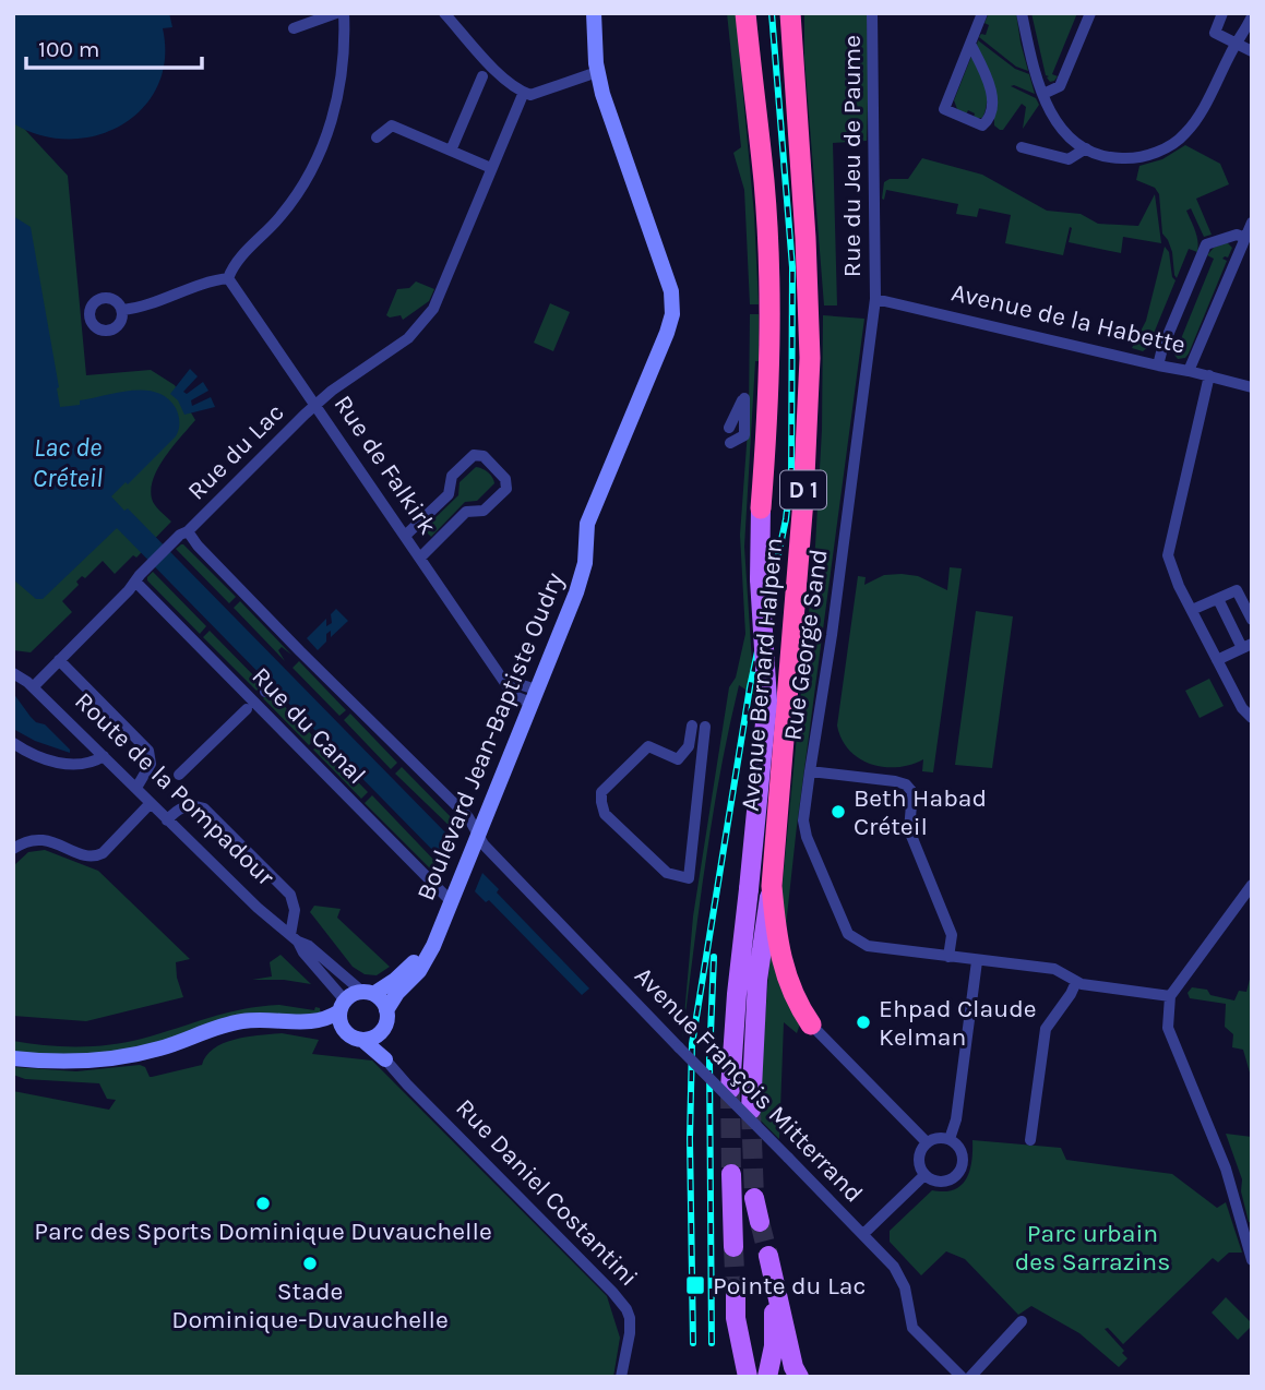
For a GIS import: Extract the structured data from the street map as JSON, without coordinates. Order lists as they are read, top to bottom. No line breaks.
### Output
{"streets":{"highway":["D 1","Avenue Bernard Halpern"],"street":["Rue du Jeu de Paume","Avenue de la Habette","Rue du Lac","Rue de Falkirk","Rue George Sand","Rue du Canal","Boulevard Jean-Baptiste Oudry","Route de la Pompadour","Avenue François Mitterrand","Rue Daniel Costantini"]},"crossings":[["Rue du Jeu de Paume","Avenue de la Habette"],["Rue du Jeu de Paume","Rue George Sand"],["Avenue de la Habette","Rue George Sand"],["Rue du Lac","Rue de Falkirk"],["Rue du Lac","Rue du Canal"],["Rue du Lac","Route de la Pompadour"],["Rue de Falkirk","Boulevard Jean-Baptiste Oudry"],["Rue du Canal","Boulevard Jean-Baptiste Oudry"],["Rue du Canal","Avenue François Mitterrand"],["Boulevard Jean-Baptiste Oudry","Route de la Pompadour"],["Boulevard Jean-Baptiste Oudry","Avenue François Mitterrand"],["Boulevard Jean-Baptiste Oudry","Rue Daniel Costantini"],["Route de la Pompadour","Rue Daniel Costantini"]],"water":["Lac de Créteil"],"parks":["Parc urbain des Sarrazins"],"places":{"other":["Beth Habad Créteil","Ehpad Claude Kelman","Parc des Sports Dominique Duvauchelle","Stade Dominique-Duvauchelle"],"transit":["Pointe du Lac"]},"scale_bar":"100 m"}
